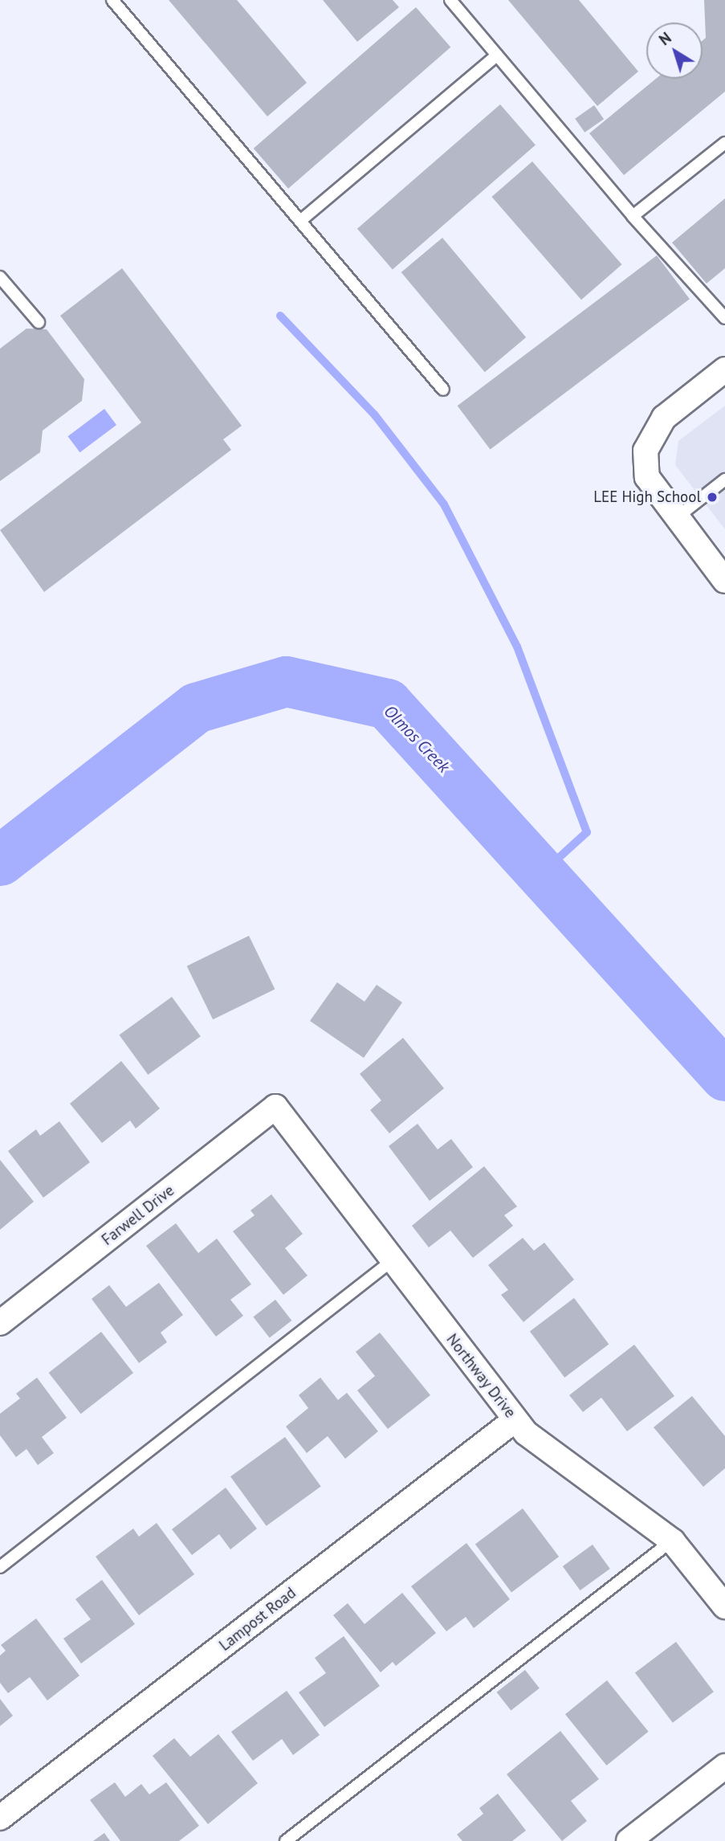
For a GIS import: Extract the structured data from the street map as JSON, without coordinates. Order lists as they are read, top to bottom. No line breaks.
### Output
{"streets":{"street":["Farwell Drive","Northway Drive","Lampost Road"]},"crossings":[["Farwell Drive","Northway Drive"],["Northway Drive","Lampost Road"]],"water":["Olmos Creek"],"places":["LEE High School"],"north":"top left"}
